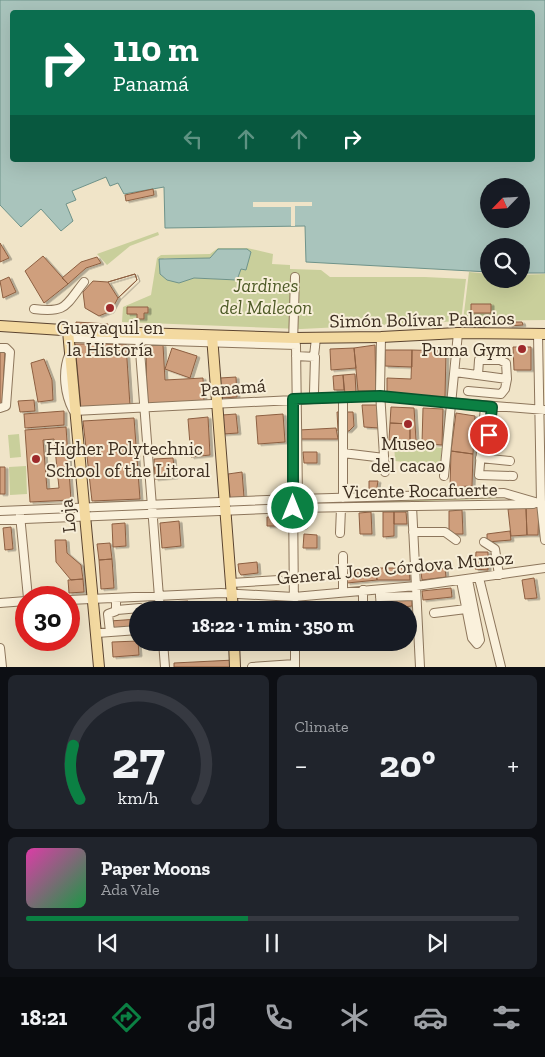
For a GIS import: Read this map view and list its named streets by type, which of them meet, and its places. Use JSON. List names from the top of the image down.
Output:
{
  "streets": {
    "main road": ["Simón Bolívar Palacios", "Loja"],
    "street": ["Panamá", "Vicente Rocafuerte", "General Jose Córdova Munoz"]
  },
  "crossings": [
    ["Simón Bolívar Palacios", "Loja"],
    ["Panamá", "Loja"],
    ["Vicente Rocafuerte", "Loja"],
    ["Loja", "General Jose Córdova Munoz"]
  ],
  "parks": ["Jardines del Malecon"],
  "places": [
    "Guayaquil en la Historía",
    "Puma Gym",
    "Museo del cacao",
    "Higher Polytechnic School of the Litoral"
  ],
  "north": "bottom left",
  "page": {
    "turn": ["110 m", "Panamá"],
    "limit": "30",
    "trip": "18:22 · 1 min · 350 m",
    "tile": "Climate",
    "heat": ["−", "20°", "+"],
    "song": ["Paper Moons", "Ada Vale"],
    "tabs": "18:21",
    "gauge": ["27", "km/h"]
  }
}
